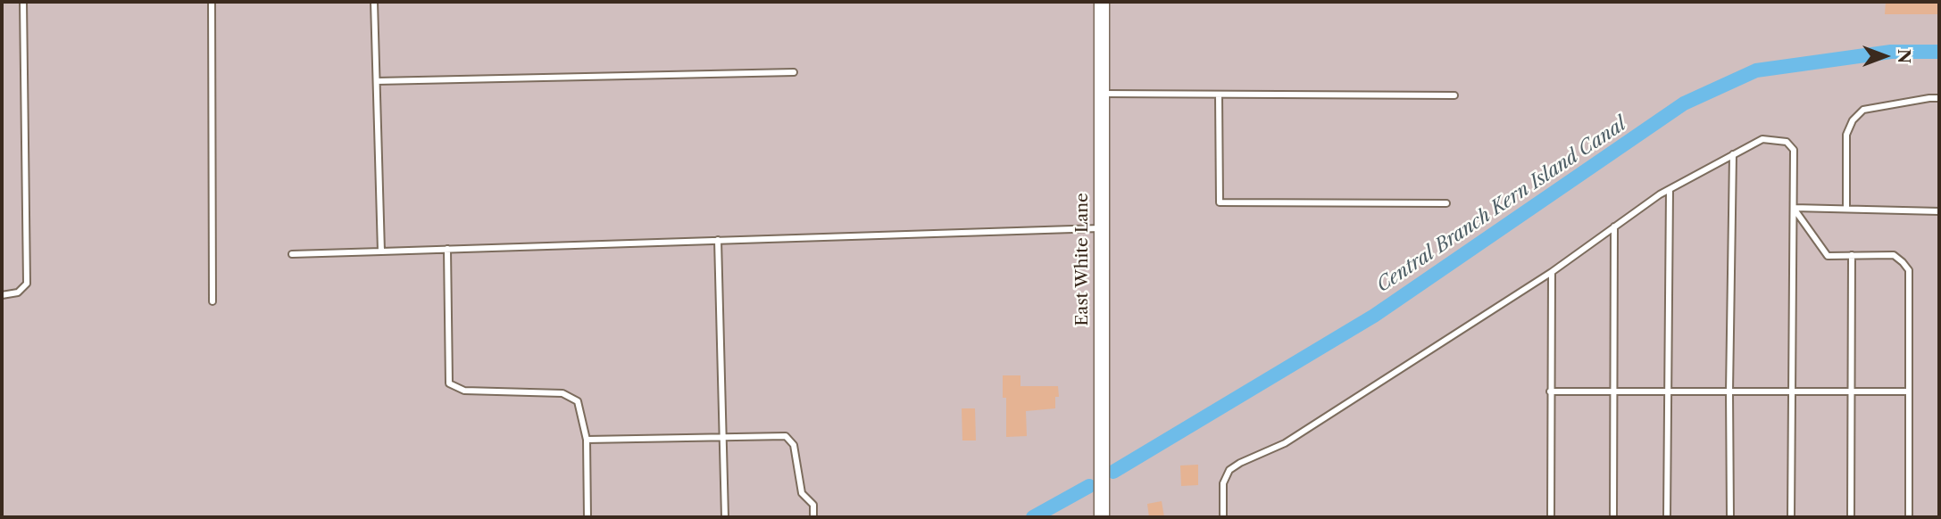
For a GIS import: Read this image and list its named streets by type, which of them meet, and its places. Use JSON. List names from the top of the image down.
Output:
{
  "streets": {
    "street": ["East White Lane"]
  },
  "water": ["Central Branch Kern Island Canal"],
  "north": "right"
}
